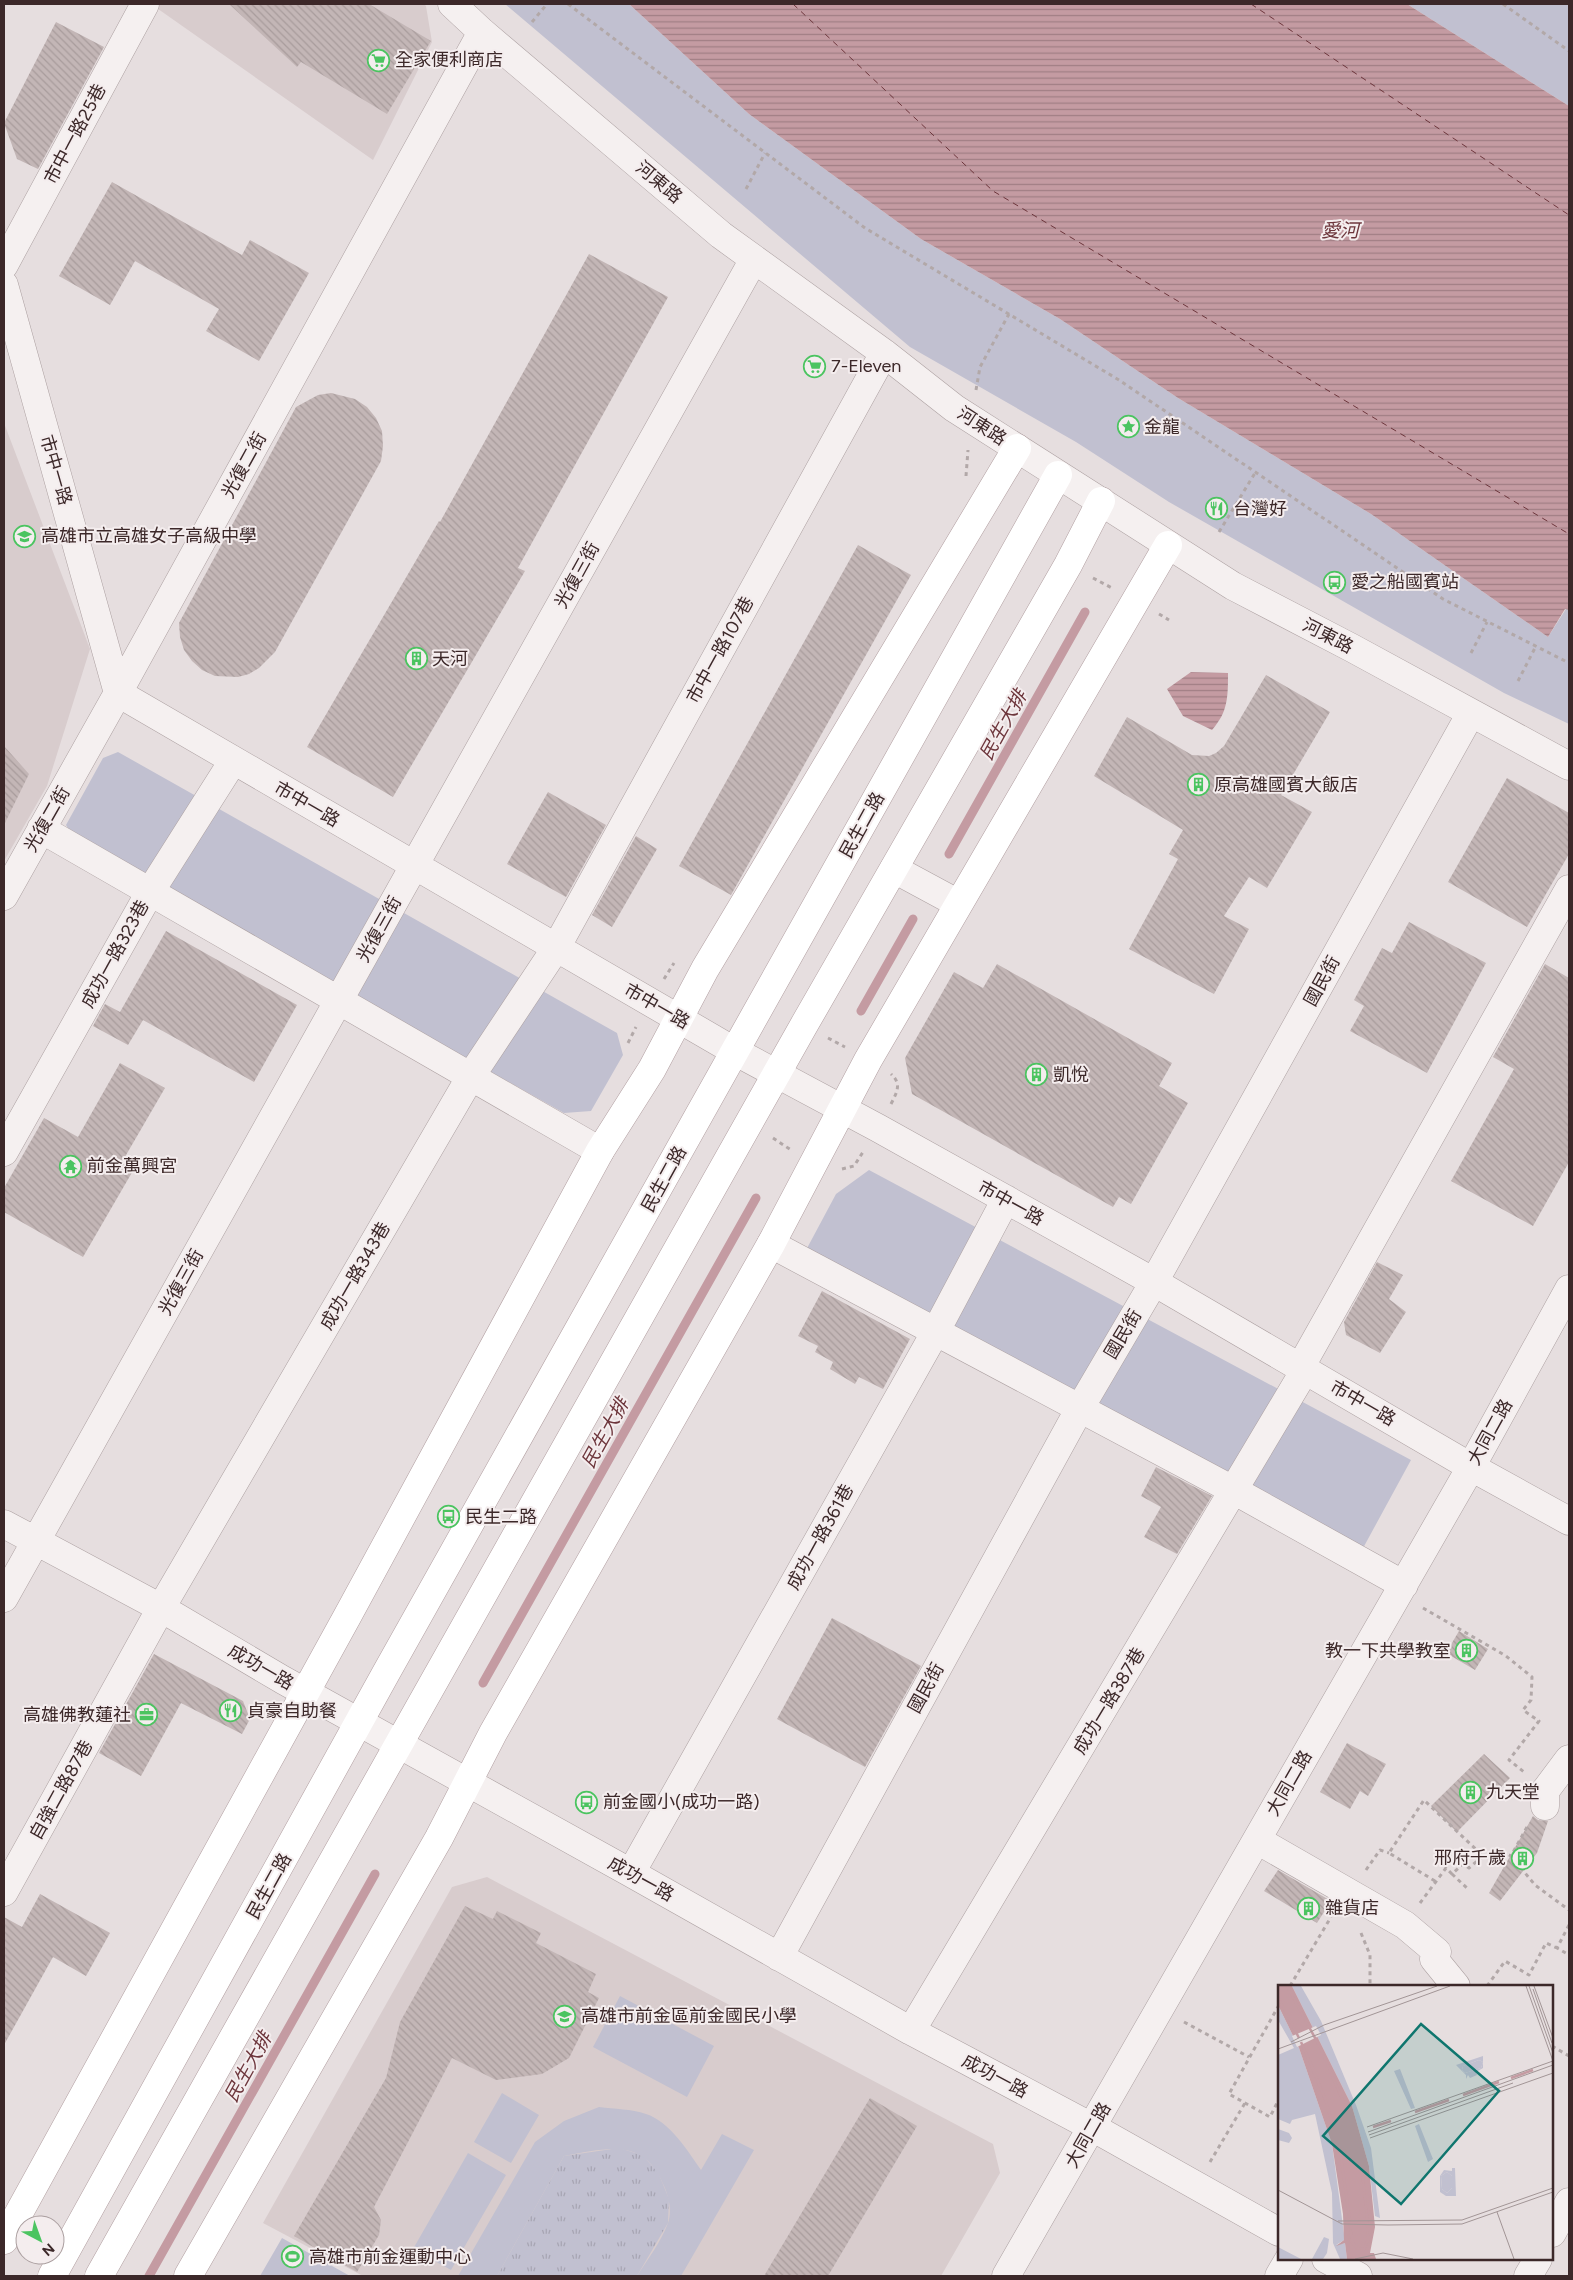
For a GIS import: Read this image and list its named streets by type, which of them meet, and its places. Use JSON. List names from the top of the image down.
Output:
{
  "streets": {
    "main road": ["民生二路"],
    "street": [
      "市中一路25巷",
      "河東路",
      "光復二街",
      "市中一路",
      "光復三街",
      "市中一路107巷",
      "成功一路323巷",
      "國民街",
      "成功一路343巷",
      "大同二路",
      "成功一路361巷",
      "成功一路",
      "成功一路387巷",
      "自強二路87巷"
    ]
  },
  "crossings": [
    ["河東路", "光復二街"],
    ["河東路", "光復三街"],
    ["河東路", "市中一路107巷"],
    ["河東路", "民生二路"],
    ["河東路", "國民街"],
    ["光復二街", "市中一路"],
    ["市中一路", "光復三街"],
    ["市中一路", "市中一路107巷"],
    ["市中一路", "民生二路"],
    ["市中一路", "成功一路323巷"],
    ["市中一路", "國民街"],
    ["市中一路", "成功一路343巷"],
    ["市中一路", "大同二路"],
    ["市中一路", "成功一路361巷"],
    ["市中一路", "成功一路387巷"],
    ["光復三街", "成功一路"],
    ["市中一路107巷", "成功一路343巷"],
    ["民生二路", "成功一路"],
    ["國民街", "成功一路"],
    ["成功一路343巷", "成功一路"],
    ["成功一路343巷", "自強二路87巷"],
    ["大同二路", "成功一路"],
    ["成功一路361巷", "成功一路"],
    ["成功一路", "成功一路387巷"],
    ["成功一路", "自強二路87巷"]
  ],
  "water": ["愛河", "民生大排"],
  "places": {
    "supermarket": ["全家便利商店", "7-Eleven"],
    "place": ["金龍"],
    "restaurant": ["台灣好", "貞豪自助餐"],
    "school or university": ["高雄市立高雄女子高級中學", "高雄市前金區前金國民小學"],
    "bus stop": ["愛之船國賓站", "民生二路", "前金國小(成功一路)"],
    "building": [
      "天河",
      "原高雄國賓大飯店",
      "凱悅",
      "教一下共學教室",
      "九天堂",
      "邢府千歲",
      "雜貨店"
    ],
    "temple": ["前金萬興宮"],
    "office": ["高雄佛教蓮社"],
    "sports": ["高雄市前金運動中心"]
  },
  "north": "bottom right"
}
